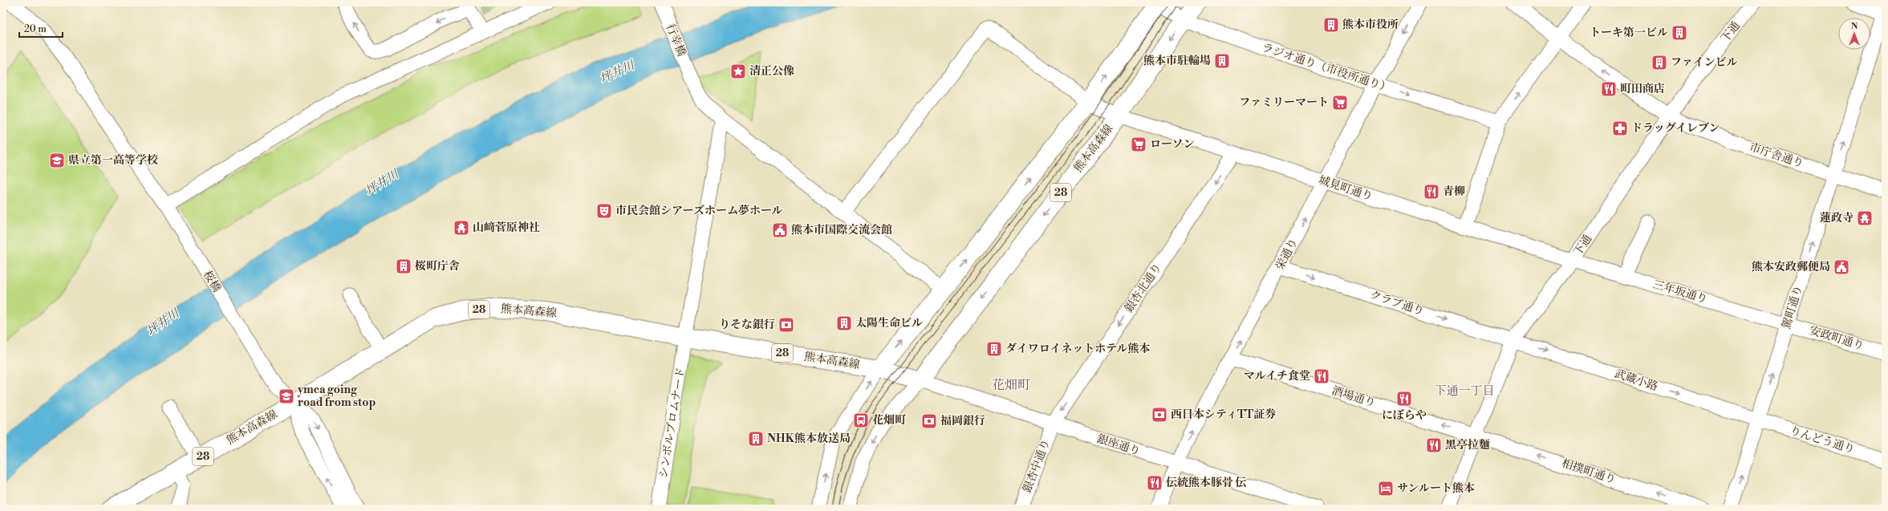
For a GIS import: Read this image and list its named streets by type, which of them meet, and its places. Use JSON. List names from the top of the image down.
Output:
{
  "streets": {
    "main road": ["熊本高森線", "28"],
    "street": [
      "下通",
      "行幸橋",
      "ラジオ通り（市役所通り）",
      "市庁舎通り",
      "城見町通り",
      "栄通り",
      "桜橋",
      "銀杏北通り",
      "三年坂通り",
      "クラブ通り",
      "駕町通り",
      "安政町通り",
      "武蔵小路",
      "酒場通り",
      "シンボルプロムナード",
      "りんどう通り",
      "銀座通り",
      "銀杏中通り",
      "相撲町通り"
    ]
  },
  "crossings": [
    ["下通", "市庁舎通り"],
    ["下通", "城見町通り"],
    ["下通", "三年坂通り"],
    ["下通", "クラブ通り"],
    ["下通", "武蔵小路"],
    ["下通", "酒場通り"],
    ["下通", "相撲町通り"],
    ["行幸橋", "城見町通り"],
    ["行幸橋", "シンボルプロムナード"],
    ["ラジオ通り（市役所通り）", "熊本高森線"],
    ["ラジオ通り（市役所通り）", "栄通り"],
    ["熊本高森線", "城見町通り"],
    ["熊本高森線", "桜橋"],
    ["熊本高森線", "シンボルプロムナード"],
    ["熊本高森線", "銀座通り"],
    ["市庁舎通り", "駕町通り"],
    ["城見町通り", "栄通り"],
    ["城見町通り", "銀杏北通り"],
    ["城見町通り", "三年坂通り"],
    ["栄通り", "クラブ通り"],
    ["栄通り", "酒場通り"],
    ["栄通り", "銀座通り"],
    ["銀杏北通り", "銀座通り"],
    ["銀杏北通り", "銀杏中通り"],
    ["三年坂通り", "駕町通り"],
    ["三年坂通り", "安政町通り"],
    ["クラブ通り", "武蔵小路"],
    ["駕町通り", "安政町通り"],
    ["駕町通り", "武蔵小路"],
    ["駕町通り", "りんどう通り"],
    ["武蔵小路", "りんどう通り"],
    ["酒場通り", "相撲町通り"],
    ["銀座通り", "銀杏中通り"]
  ],
  "one_way": [
    "ラジオ通り（市役所通り）",
    "銀杏北通り",
    "クラブ通り",
    "駕町通り",
    "武蔵小路",
    "酒場通り",
    "相撲町通り"
  ],
  "districts": ["花畑町", "下通一丁目"],
  "water": ["坪井川"],
  "places": {
    "building": [
      "熊本市役所",
      "トーキ第一ビル",
      "熊本市駐輪場",
      "ファインビル",
      "桜町庁舎",
      "太陽生命ビル",
      "ダイワロイネットホテル熊本",
      "NHK熊本放送局"
    ],
    "place": ["清正公像"],
    "restaurant": [
      "町田商店",
      "青柳",
      "マルイチ食堂",
      "にぼらや",
      "黑亭拉麵",
      "伝統熊本豚骨 伝"
    ],
    "supermarket": ["ファミリーマート", "ローソン"],
    "pharmacy": ["ドラッグイレブン"],
    "school or university": ["県立第一高等学校", "ymca going road from stop"],
    "theatre": ["市民会館シアーズホーム夢ホール"],
    "temple": ["蓮政寺", "山﨑菅原神社"],
    "public building": ["熊本市国際交流会館", "熊本安政郵便局"],
    "bank": ["りそな銀行", "西日本シティTT証券", "福岡銀行"],
    "bus stop": ["花畑町"],
    "hotel": ["サンルート熊本"]
  },
  "scale_bar": "20 m",
  "north": "top"
}
